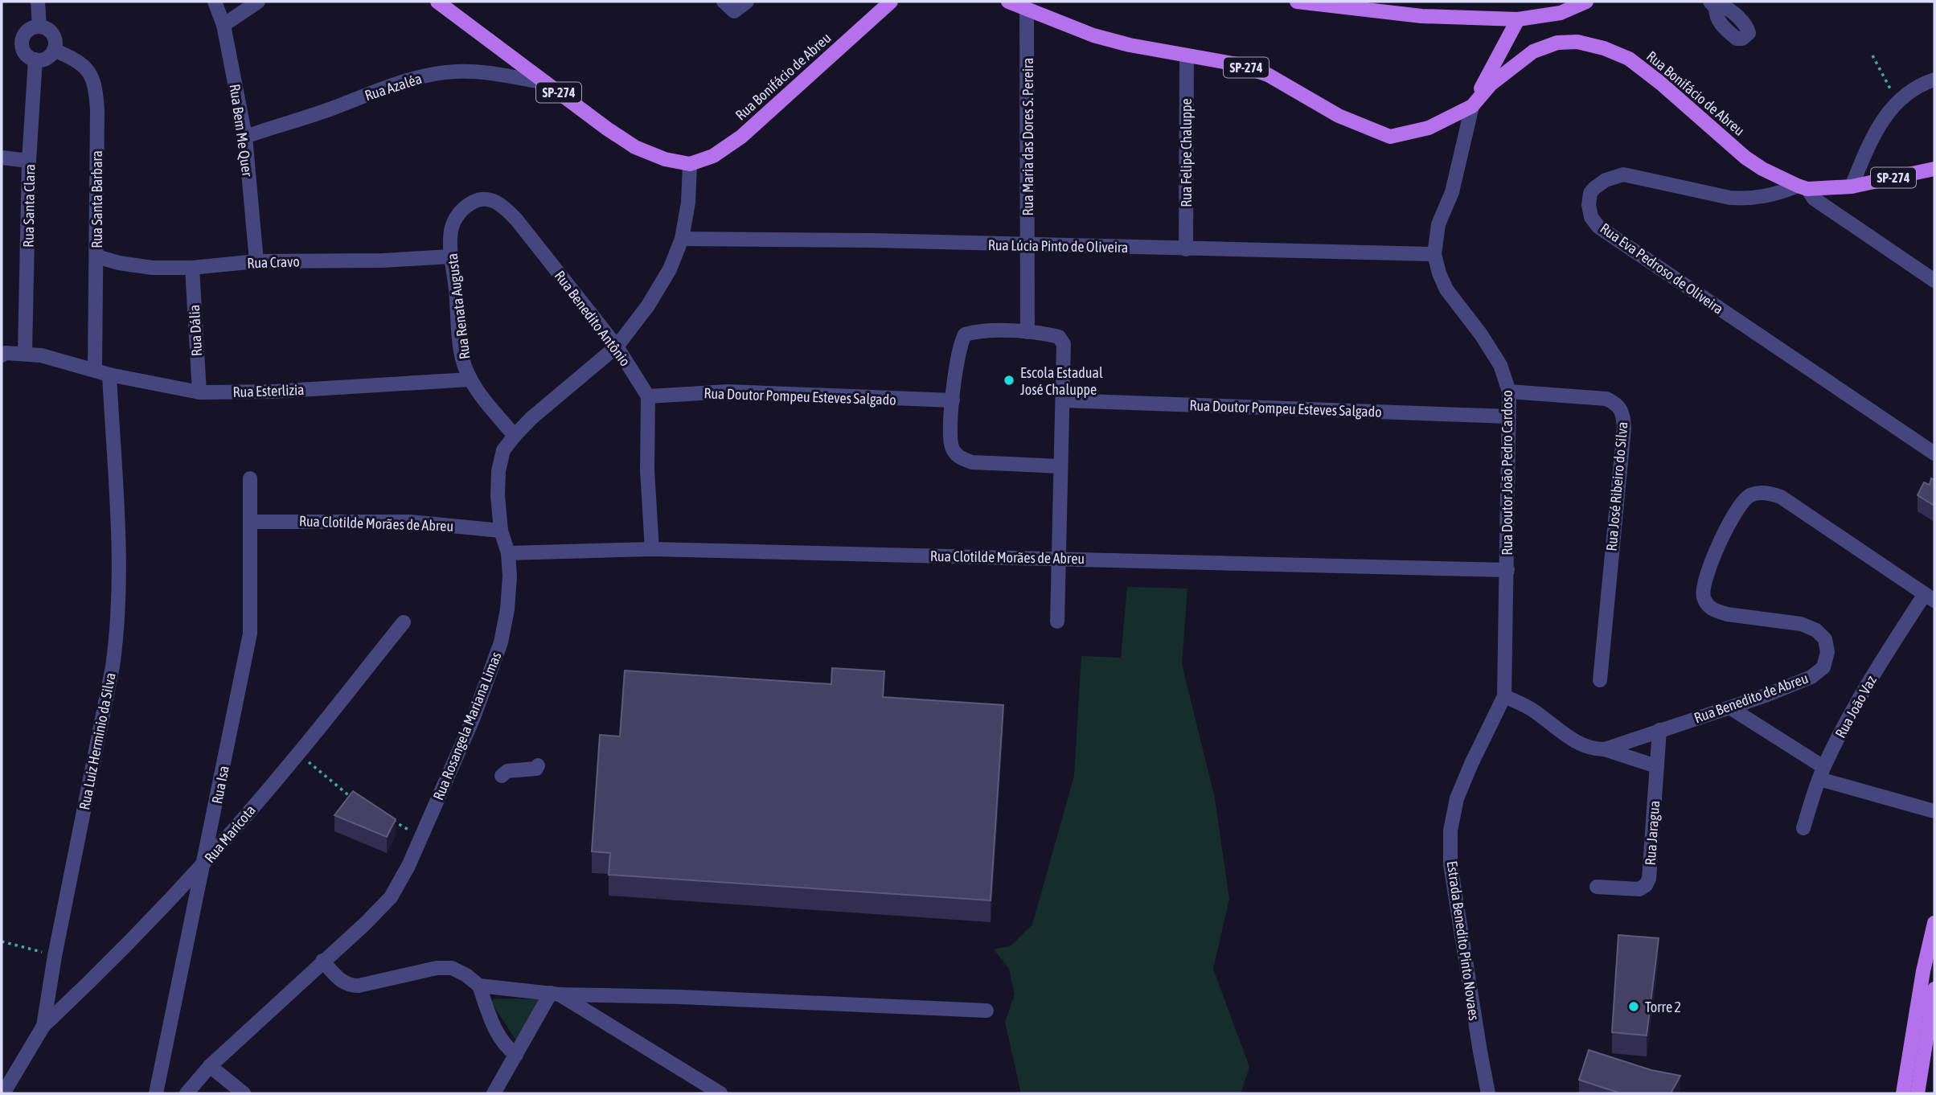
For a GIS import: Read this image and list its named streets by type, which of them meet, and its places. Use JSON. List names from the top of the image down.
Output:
{
  "streets": {
    "main road": ["SP-274", "Rua Bonifácio de Abreu"],
    "street": [
      "Rua Azaléa",
      "Rua Bem Me Quer",
      "Rua Maria das Dores S. Pereira",
      "Rua Felipe Chaluppe",
      "Rua Santa Barbara",
      "Rua Santa Clara",
      "Rua Lúcia Pinto de Oliveira",
      "Rua Cravo",
      "Rua Eva Pedroso de Oliveira",
      "Rua Renata Augusta",
      "Rua Benedito Antônio",
      "Rua Dália",
      "Rua Esterlizia",
      "Rua Doutor Pompeu Esteves Salgado",
      "Rua Doutor João Pedro Cardoso",
      "Rua José Ribeiro do Silva",
      "Rua Clotilde Morães de Abreu",
      "Rua Benedito de Abreu",
      "Rua João Vaz",
      "Rua Rosangela Mariana Limas",
      "Rua Luiz Herminio da Silva",
      "Rua Isa",
      "Rua Jaragua",
      "Rua Maricota",
      "Estrada Benedito Pinto Novaes"
    ]
  },
  "crossings": [
    ["SP-274", "Rua Bonifácio de Abreu"],
    ["SP-274", "Rua Azaléa"],
    ["SP-274", "Rua Rosangela Mariana Limas"],
    ["Rua Bonifácio de Abreu", "Rua Maria das Dores S. Pereira"],
    ["Rua Bonifácio de Abreu", "Rua Felipe Chaluppe"],
    ["Rua Bonifácio de Abreu", "Rua Eva Pedroso de Oliveira"],
    ["Rua Bonifácio de Abreu", "Rua Doutor João Pedro Cardoso"],
    ["Rua Bonifácio de Abreu", "Rua Rosangela Mariana Limas"],
    ["Rua Azaléa", "Rua Bem Me Quer"],
    ["Rua Bem Me Quer", "Rua Cravo"],
    ["Rua Maria das Dores S. Pereira", "Rua Lúcia Pinto de Oliveira"],
    ["Rua Felipe Chaluppe", "Rua Lúcia Pinto de Oliveira"],
    ["Rua Santa Barbara", "Rua Santa Clara"],
    ["Rua Santa Barbara", "Rua Cravo"],
    ["Rua Santa Barbara", "Rua Esterlizia"],
    ["Rua Santa Barbara", "Rua Luiz Herminio da Silva"],
    ["Rua Santa Clara", "Rua Esterlizia"],
    ["Rua Lúcia Pinto de Oliveira", "Rua Doutor João Pedro Cardoso"],
    ["Rua Lúcia Pinto de Oliveira", "Rua Rosangela Mariana Limas"],
    ["Rua Cravo", "Rua Renata Augusta"],
    ["Rua Cravo", "Rua Dália"],
    ["Rua Renata Augusta", "Rua Benedito Antônio"],
    ["Rua Renata Augusta", "Rua Esterlizia"],
    ["Rua Benedito Antônio", "Rua Doutor Pompeu Esteves Salgado"],
    ["Rua Benedito Antônio", "Rua Rosangela Mariana Limas"],
    ["Rua Dália", "Rua Esterlizia"],
    ["Rua Esterlizia", "Rua Luiz Herminio da Silva"],
    ["Rua Doutor Pompeu Esteves Salgado", "Rua Doutor João Pedro Cardoso"],
    ["Rua Doutor João Pedro Cardoso", "Rua José Ribeiro do Silva"],
    ["Rua Doutor João Pedro Cardoso", "Rua Clotilde Morães de Abreu"],
    ["Rua Doutor João Pedro Cardoso", "Estrada Benedito Pinto Novaes"],
    ["Rua Clotilde Morães de Abreu", "Rua Rosangela Mariana Limas"],
    ["Rua Clotilde Morães de Abreu", "Rua Isa"],
    ["Rua Benedito de Abreu", "Rua João Vaz"],
    ["Rua Benedito de Abreu", "Rua Jaragua"],
    ["Rua Isa", "Rua Maricota"]
  ],
  "places": ["Escola Estadual José Chaluppe", "Torre 2"]
}
